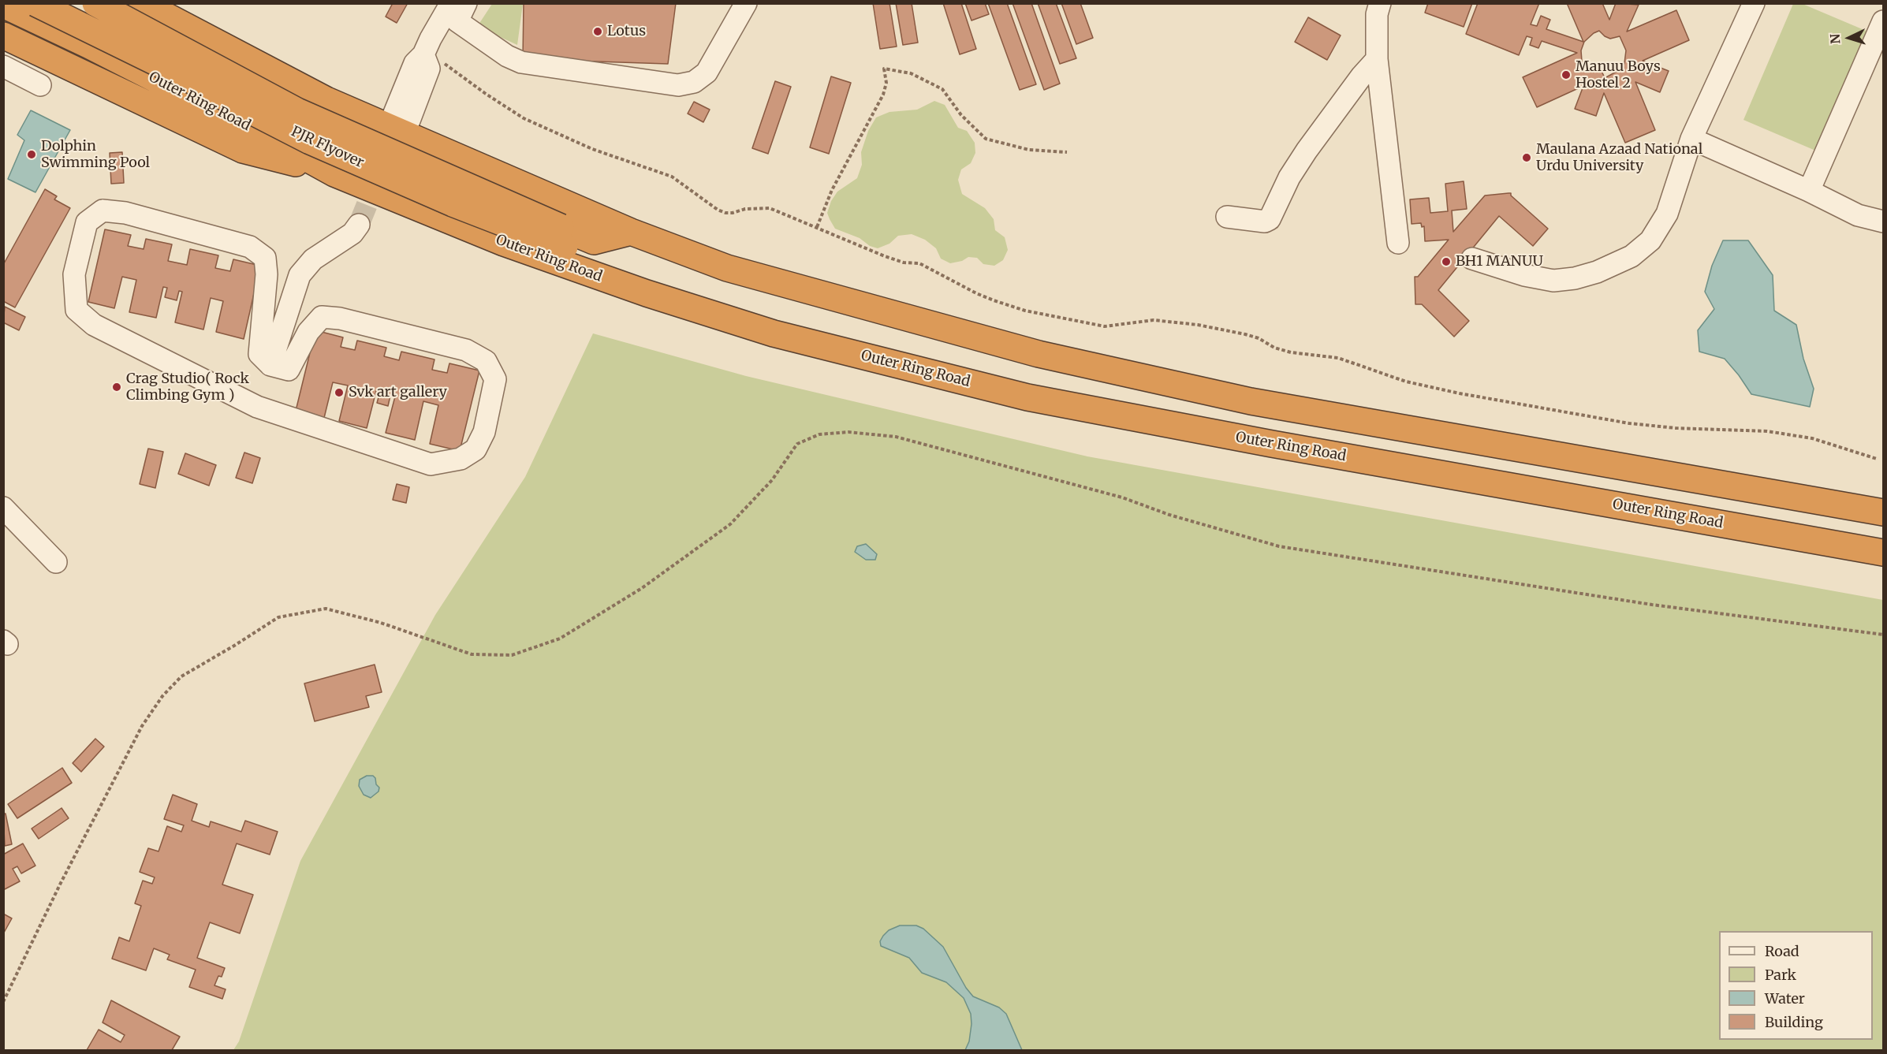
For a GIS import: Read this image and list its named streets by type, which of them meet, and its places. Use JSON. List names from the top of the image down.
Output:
{
  "streets": {
    "highway": ["Outer Ring Road", "PJR Flyover"]
  },
  "crossings": [
    ["Outer Ring Road", "PJR Flyover"]
  ],
  "places": [
    "Lotus",
    "Manuu Boys Hostel 2",
    "Dolphin Swimming Pool",
    "Maulana Azaad National Urdu University",
    "BH1 MANUU",
    "Crag Studio( Rock Climbing Gym )",
    "Svk art gallery"
  ],
  "legend": [
    "Road",
    "Park",
    "Water",
    "Building"
  ],
  "north": "left"
}
